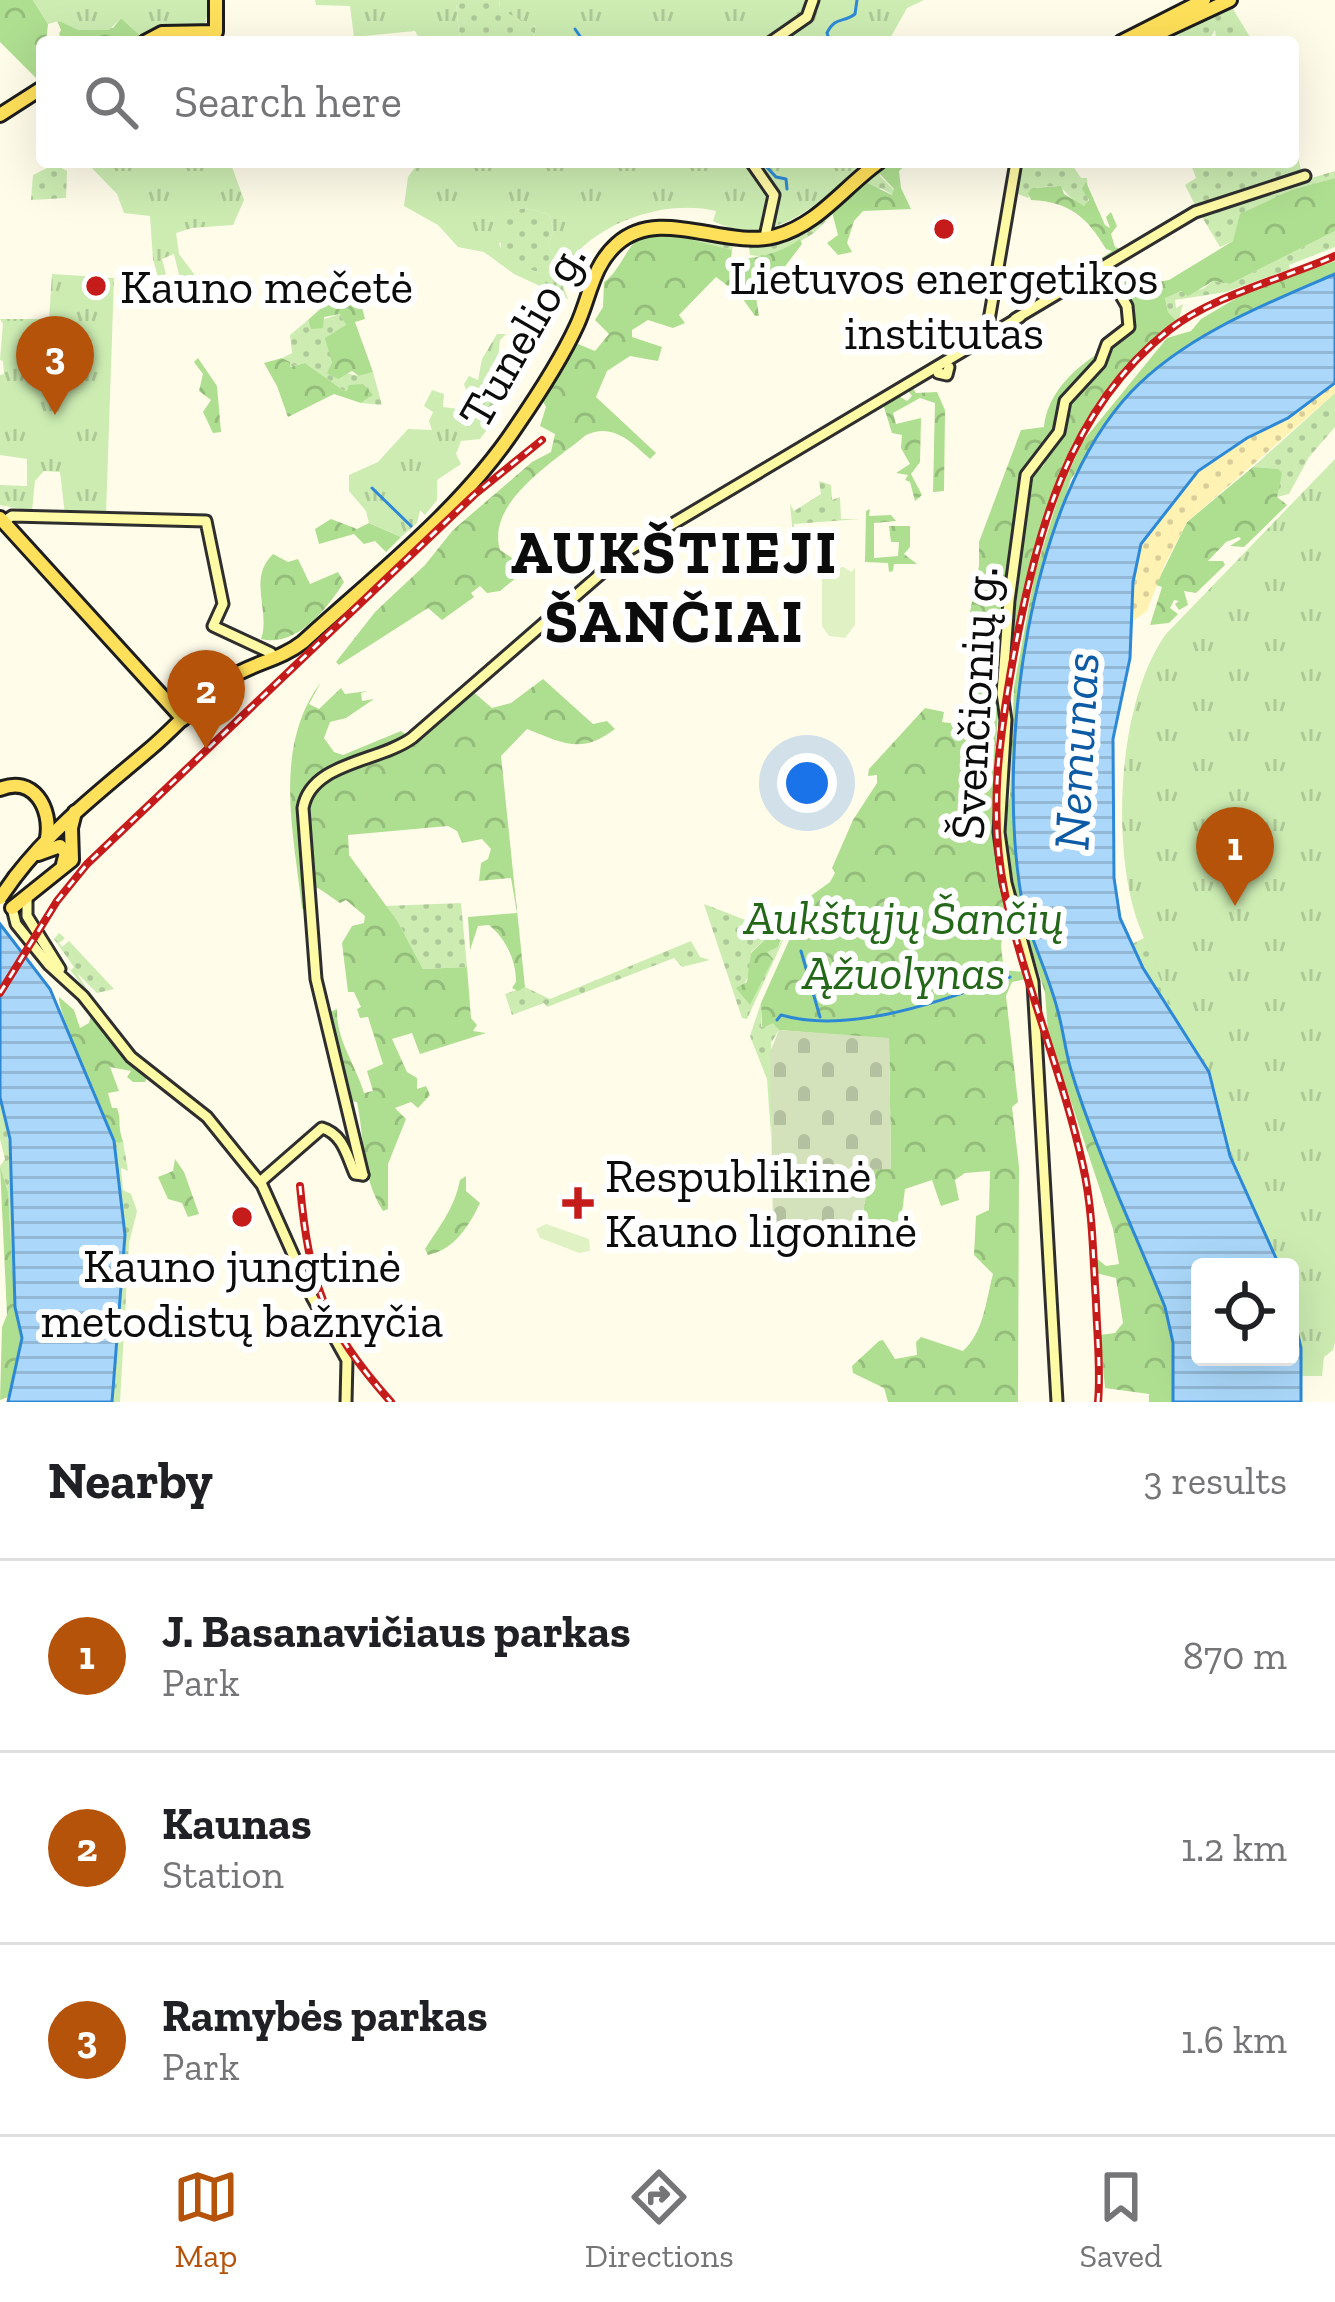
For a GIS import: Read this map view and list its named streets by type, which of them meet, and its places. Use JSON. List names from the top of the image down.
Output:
{
  "streets": {
    "main road": ["Tunelio g."],
    "street": ["Švenčionių g."]
  },
  "districts": ["AUKŠTIEJI ŠANČIAI"],
  "water": ["Nemunas"],
  "parks": ["Aukštųjų Šančių Ąžuolynas"],
  "places": {
    "other": ["Lietuvos energetikos institutas", "Kauno mečetė", "Kauno jungtinė metodistų bažnyčia"],
    "health": ["Respublikinė Kauno ligoninė"]
  },
  "page": {
    "search": "Search here",
    "pins": ["3", "2", "1"],
    "heading": ["Nearby", "3 results"],
    "list": [
      {
        "mark": "1",
        "name": "J. Basanavičiaus parkas",
        "note": "Park",
        "value": "870 m"
      },
      {
        "mark": "2",
        "name": "Kaunas",
        "note": "Station",
        "value": "1.2 km"
      },
      {
        "mark": "3",
        "name": "Ramybės parkas",
        "note": "Park",
        "value": "1.6 km"
      }
    ],
    "nav": ["Map", "Directions", "Saved"]
  }
}
